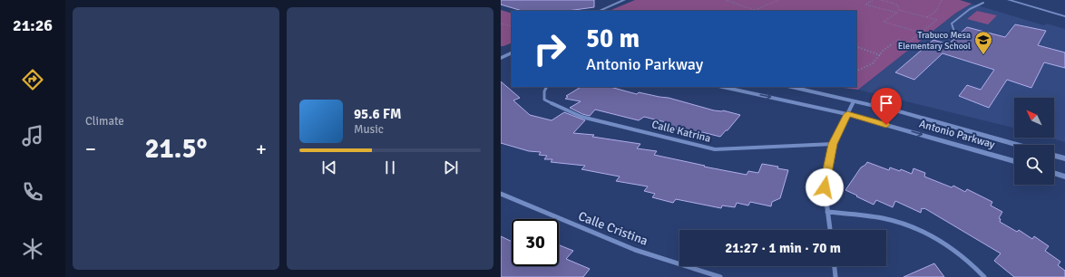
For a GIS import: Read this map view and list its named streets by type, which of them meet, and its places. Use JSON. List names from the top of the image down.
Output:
{
  "streets": {
    "main road": ["Antonio Parkway"],
    "street": ["Calle Katrina", "Calle Cristina"]
  },
  "places": {
    "school or university": ["Trabuco Mesa Elementary School"]
  },
  "north": "top left",
  "page": {
    "tabs": "21:26",
    "tile": "Climate",
    "turn": ["50 m", "Antonio Parkway"],
    "song": ["95.6 FM", "Music"],
    "heat": ["−", "21.5°", "+"],
    "limit": "30",
    "trip": "21:27 · 1 min · 70 m"
  }
}
